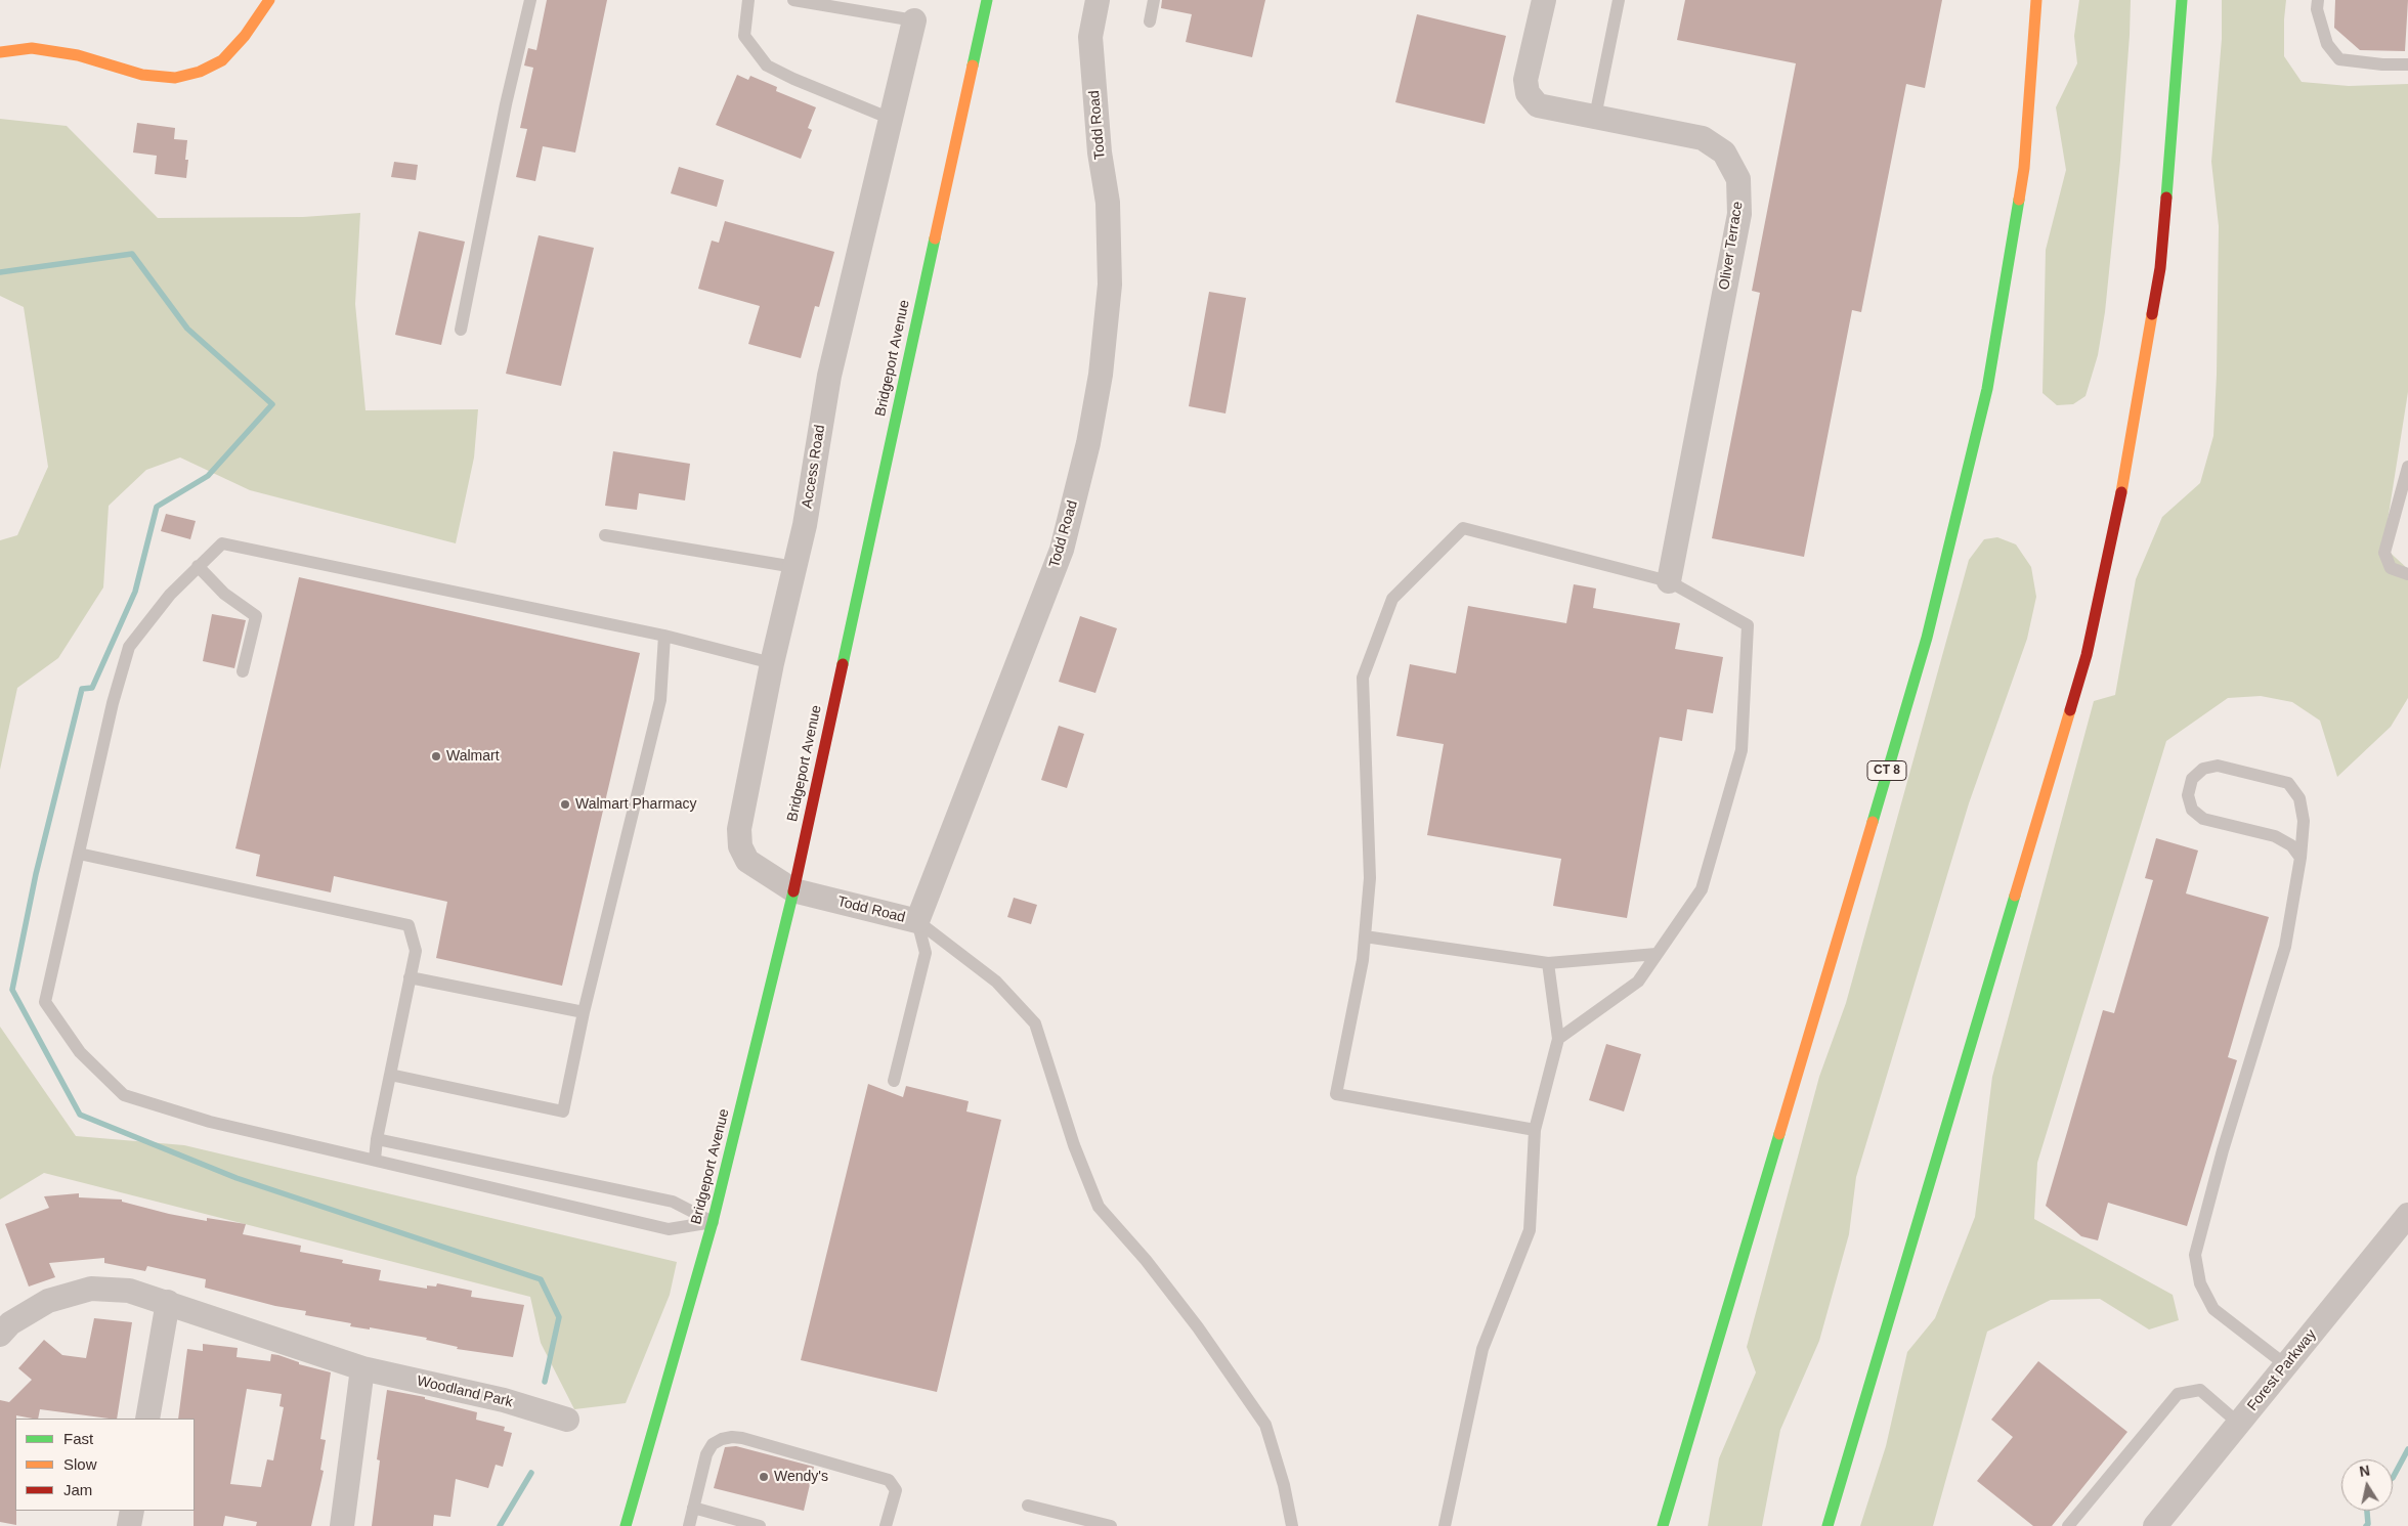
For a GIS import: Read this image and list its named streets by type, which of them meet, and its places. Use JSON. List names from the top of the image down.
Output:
{
  "streets": {
    "main road": ["Bridgeport Avenue", "CT 8"],
    "street": [
      "Todd Road",
      "Oliver Terrace",
      "Access Road",
      "Forest Parkway",
      "Woodland Park"
    ]
  },
  "crossings": [
    ["Todd Road", "Bridgeport Avenue"],
    ["Todd Road", "Access Road"],
    ["Bridgeport Avenue", "Access Road"]
  ],
  "places": ["Walmart", "Walmart Pharmacy", "Wendy's"],
  "legend": ["Fast", "Slow", "Jam"],
  "north": "top"
}
